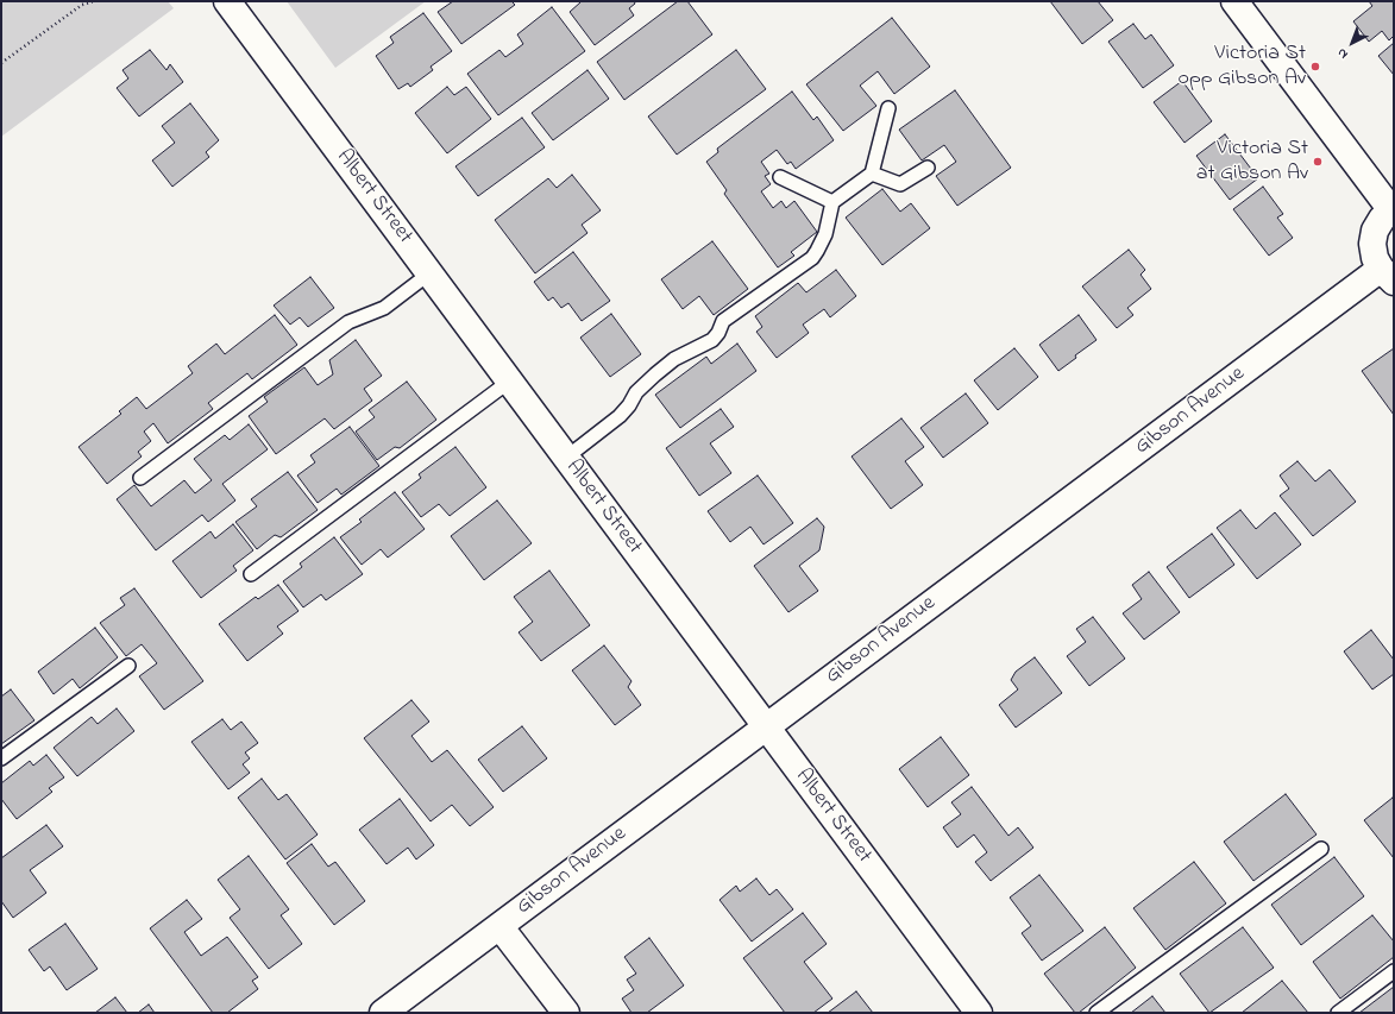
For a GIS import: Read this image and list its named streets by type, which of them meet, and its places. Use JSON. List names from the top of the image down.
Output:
{
  "streets": {
    "street": ["Albert Street", "Gibson Avenue"]
  },
  "crossings": [
    ["Albert Street", "Gibson Avenue"]
  ],
  "places": ["Victoria St opp Gibson Av", "Victoria St at Gibson Av"],
  "north": "bottom left"
}
